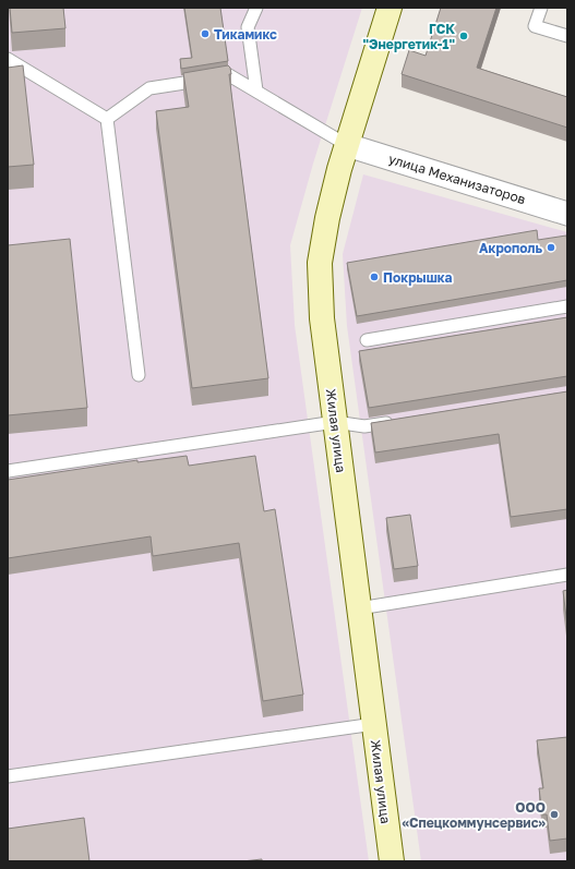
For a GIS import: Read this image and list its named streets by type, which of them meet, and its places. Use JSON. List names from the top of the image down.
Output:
{
  "streets": {
    "main road": ["Жилая улица"],
    "street": ["улица Механизаторов"]
  },
  "crossings": [
    ["улица Механизаторов", "Жилая улица"]
  ],
  "places": [
    "Тикамикс",
    "ГСК \"Энергетик-1\"",
    "Акрополь",
    "Покрышка",
    "ООО «Спецкоммунсервис»"
  ]
}
